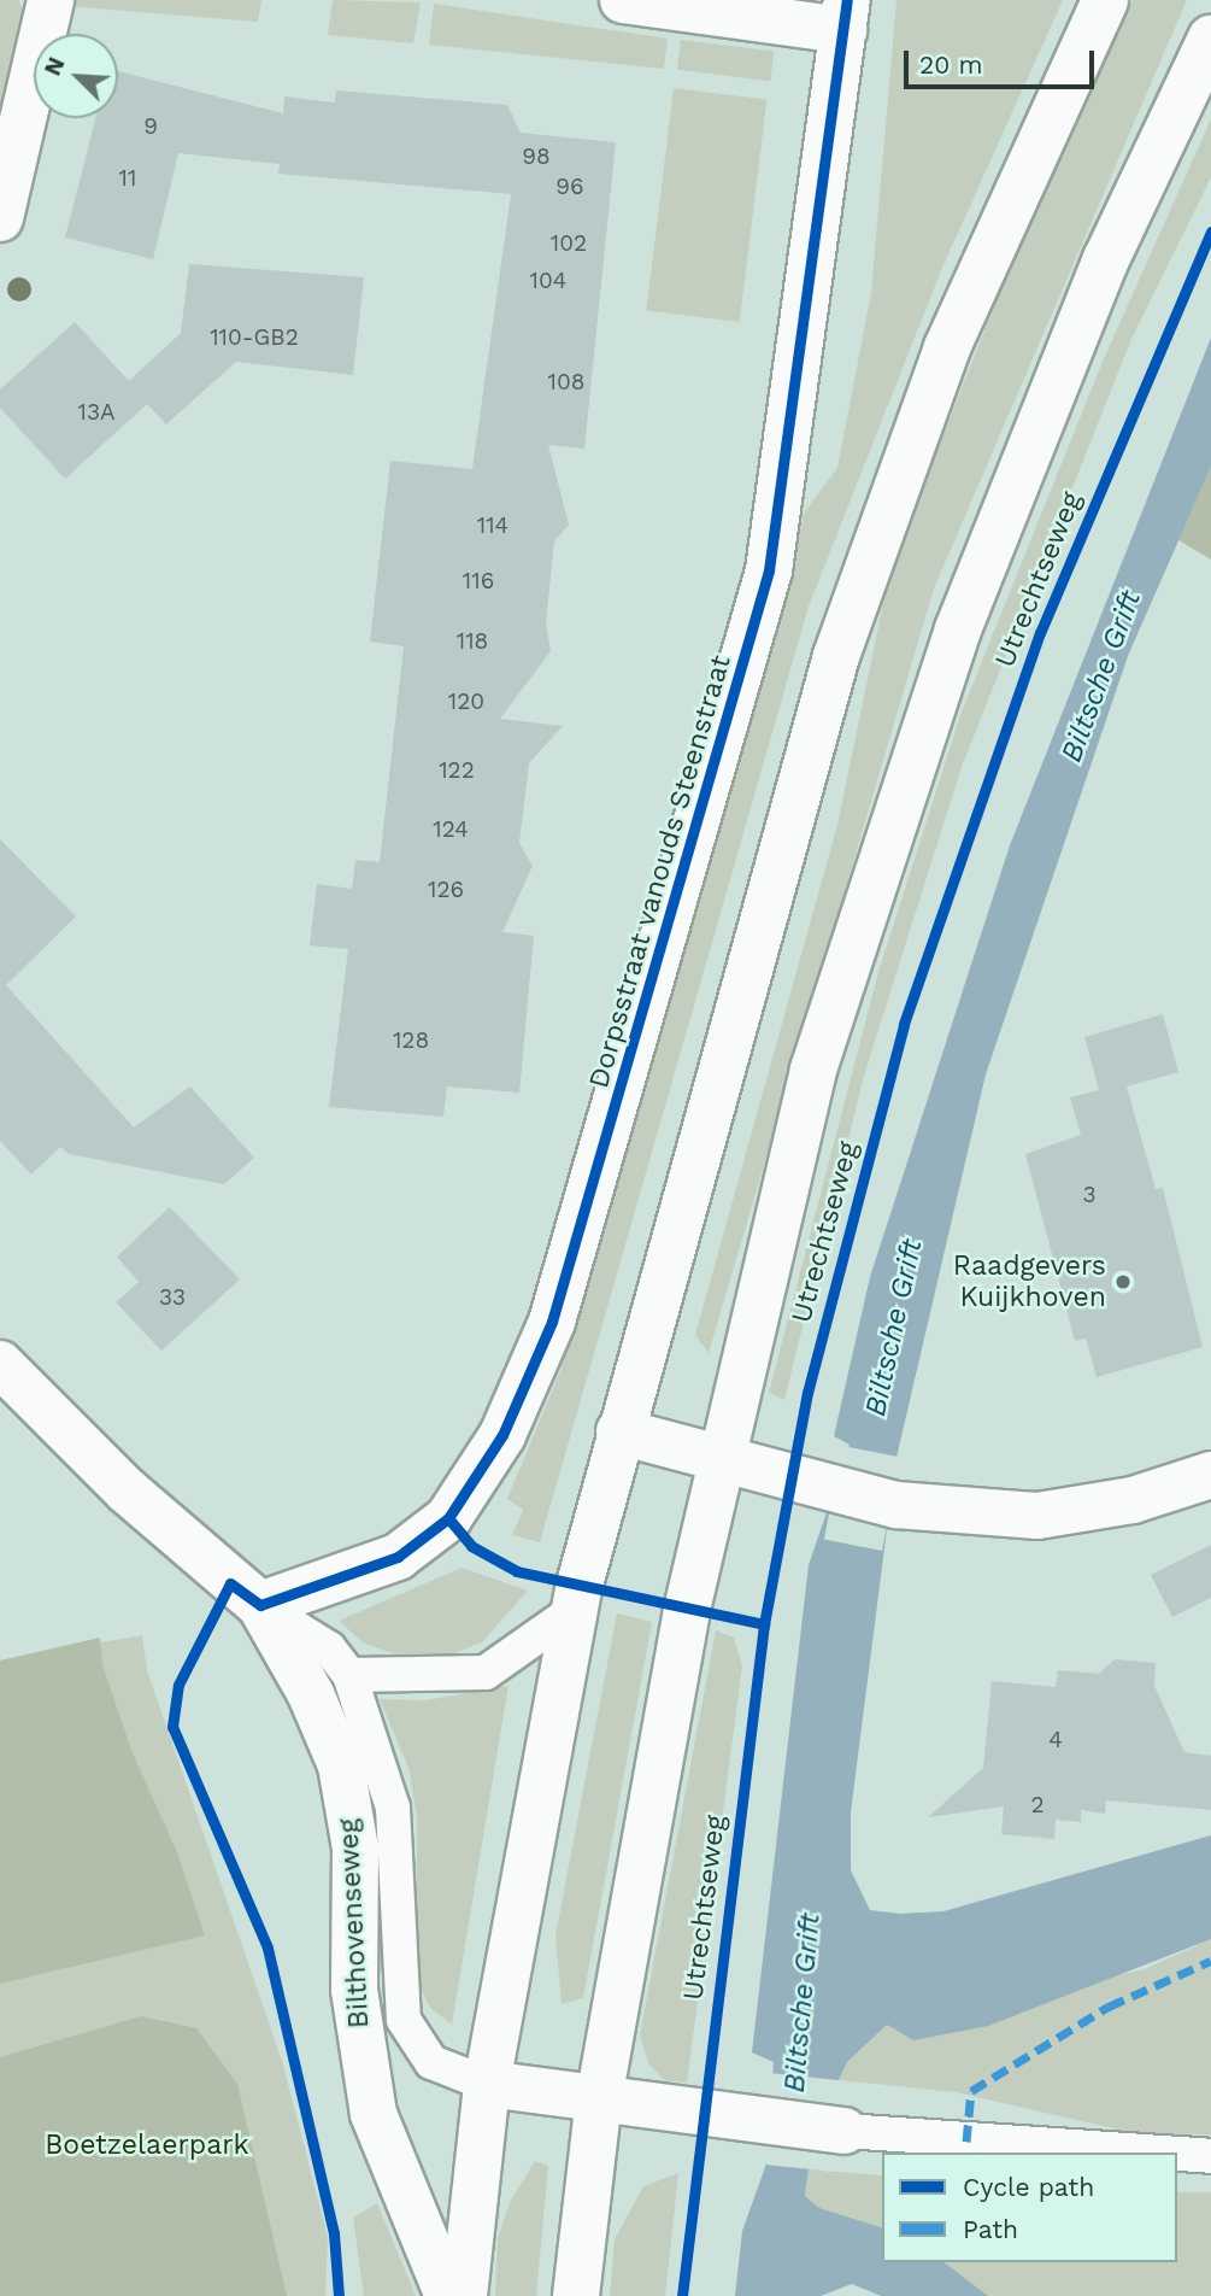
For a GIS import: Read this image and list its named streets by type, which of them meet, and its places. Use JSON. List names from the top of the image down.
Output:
{
  "streets": {
    "main road": ["Utrechtseweg", "Dorpsstraat vanouds Steenstraat", "Bilthovenseweg"]
  },
  "crossings": [
    ["Dorpsstraat vanouds Steenstraat", "Bilthovenseweg"]
  ],
  "water": ["Biltsche Grift"],
  "parks": ["Boetzelaerpark"],
  "places": ["Raadgevers Kuijkhoven"],
  "house_numbers": [
    "9",
    "98",
    "11",
    "96",
    "102",
    "104",
    "110-GB2",
    "108",
    "13A",
    "114",
    "116",
    "118",
    "120",
    "122",
    "124",
    "126",
    "128",
    "3",
    "33",
    "4",
    "2"
  ],
  "legend": ["Cycle path", "Path"],
  "scale_bar": "20 m",
  "north": "top left"
}
